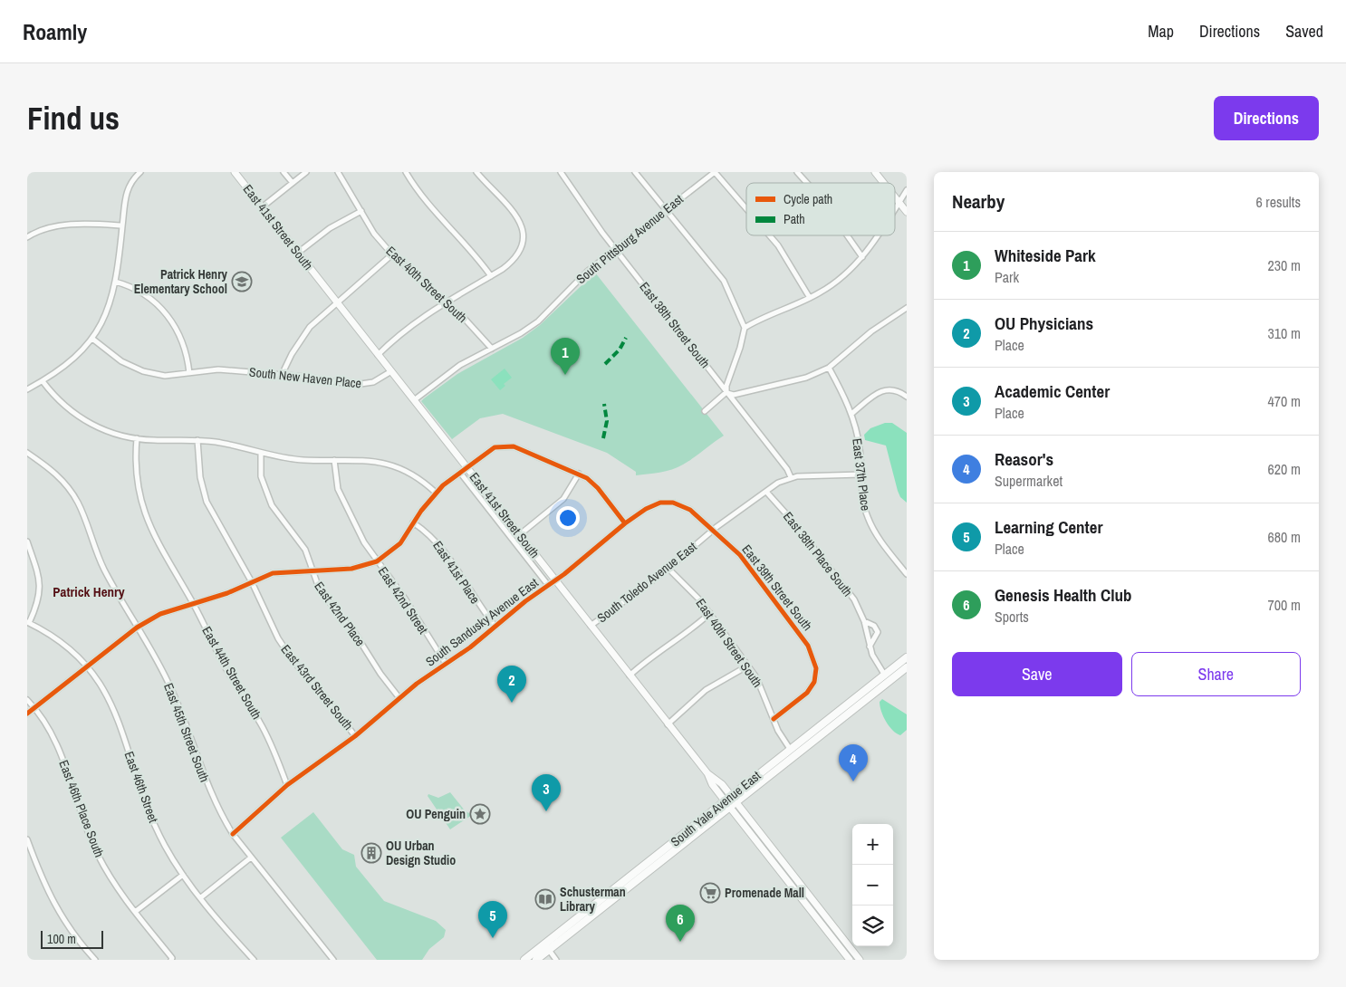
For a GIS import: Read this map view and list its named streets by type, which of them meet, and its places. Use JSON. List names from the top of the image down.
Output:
{
  "streets": {
    "main road": ["East 41st Street South", "South Yale Avenue East"],
    "street": [
      "South Pittsburg Avenue East",
      "East 40th Street South",
      "East 38th Street South",
      "South New Haven Place",
      "East 37th Place",
      "East 38th Place South",
      "East 41st Place",
      "South Toledo Avenue East",
      "East 39th Street South",
      "East 42nd Street",
      "East 42nd Place",
      "South Sandusky Avenue East",
      "East 44th Street South",
      "East 43rd Street South",
      "East 45th Street South",
      "East 46th Street",
      "East 46th Place South"
    ]
  },
  "crossings": [
    ["East 41st Street South", "South Pittsburg Avenue East"],
    ["East 41st Street South", "South New Haven Place"],
    ["East 41st Street South", "South Toledo Avenue East"],
    ["East 41st Street South", "South Sandusky Avenue East"],
    ["East 41st Street South", "South Yale Avenue East"],
    ["South Pittsburg Avenue East", "East 40th Street South"],
    ["South Pittsburg Avenue East", "East 38th Street South"],
    ["East 40th Street South", "South Toledo Avenue East"],
    ["East 40th Street South", "East 39th Street South"],
    ["East 40th Street South", "South Yale Avenue East"],
    ["East 38th Street South", "South Toledo Avenue East"],
    ["East 38th Place South", "South Toledo Avenue East"],
    ["East 38th Place South", "South Yale Avenue East"],
    ["East 41st Place", "South Sandusky Avenue East"],
    ["South Toledo Avenue East", "East 39th Street South"],
    ["East 39th Street South", "South Sandusky Avenue East"],
    ["East 42nd Street", "South Sandusky Avenue East"],
    ["East 42nd Place", "South Sandusky Avenue East"],
    ["South Sandusky Avenue East", "East 44th Street South"],
    ["South Sandusky Avenue East", "East 43rd Street South"],
    ["South Sandusky Avenue East", "East 45th Street South"]
  ],
  "districts": ["Patrick Henry"],
  "places": {
    "school or university": ["Patrick Henry Elementary School"],
    "place": ["OU Penguin"],
    "building": ["OU Urban Design Studio"],
    "supermarket": ["Promenade Mall"],
    "library": ["Schusterman Library"]
  },
  "legend": ["Cycle path", "Path"],
  "scale_bar": "100 m",
  "page": {
    "header": "Roamly",
    "nav": ["Map", "Directions", "Saved"],
    "buttons": [
      "Directions",
      ["Save", "Share"]
    ],
    "title": "Find us",
    "heading": ["Nearby", "6 results"],
    "list": [
      {
        "mark": "1",
        "name": "Whiteside Park",
        "note": "Park",
        "value": "230 m"
      },
      {
        "mark": "2",
        "name": "OU Physicians",
        "note": "Place",
        "value": "310 m"
      },
      {
        "mark": "3",
        "name": "Academic Center",
        "note": "Place",
        "value": "470 m"
      },
      {
        "mark": "4",
        "name": "Reasor's",
        "note": "Supermarket",
        "value": "620 m"
      },
      {
        "mark": "5",
        "name": "Learning Center",
        "note": "Place",
        "value": "680 m"
      },
      {
        "mark": "6",
        "name": "Genesis Health Club",
        "note": "Sports",
        "value": "700 m"
      }
    ],
    "pins": [
      "1",
      "2",
      "4",
      "3",
      "5",
      "6"
    ],
    "map_buttons": ["+", "−"],
    "scale": "100 m"
  }
}
